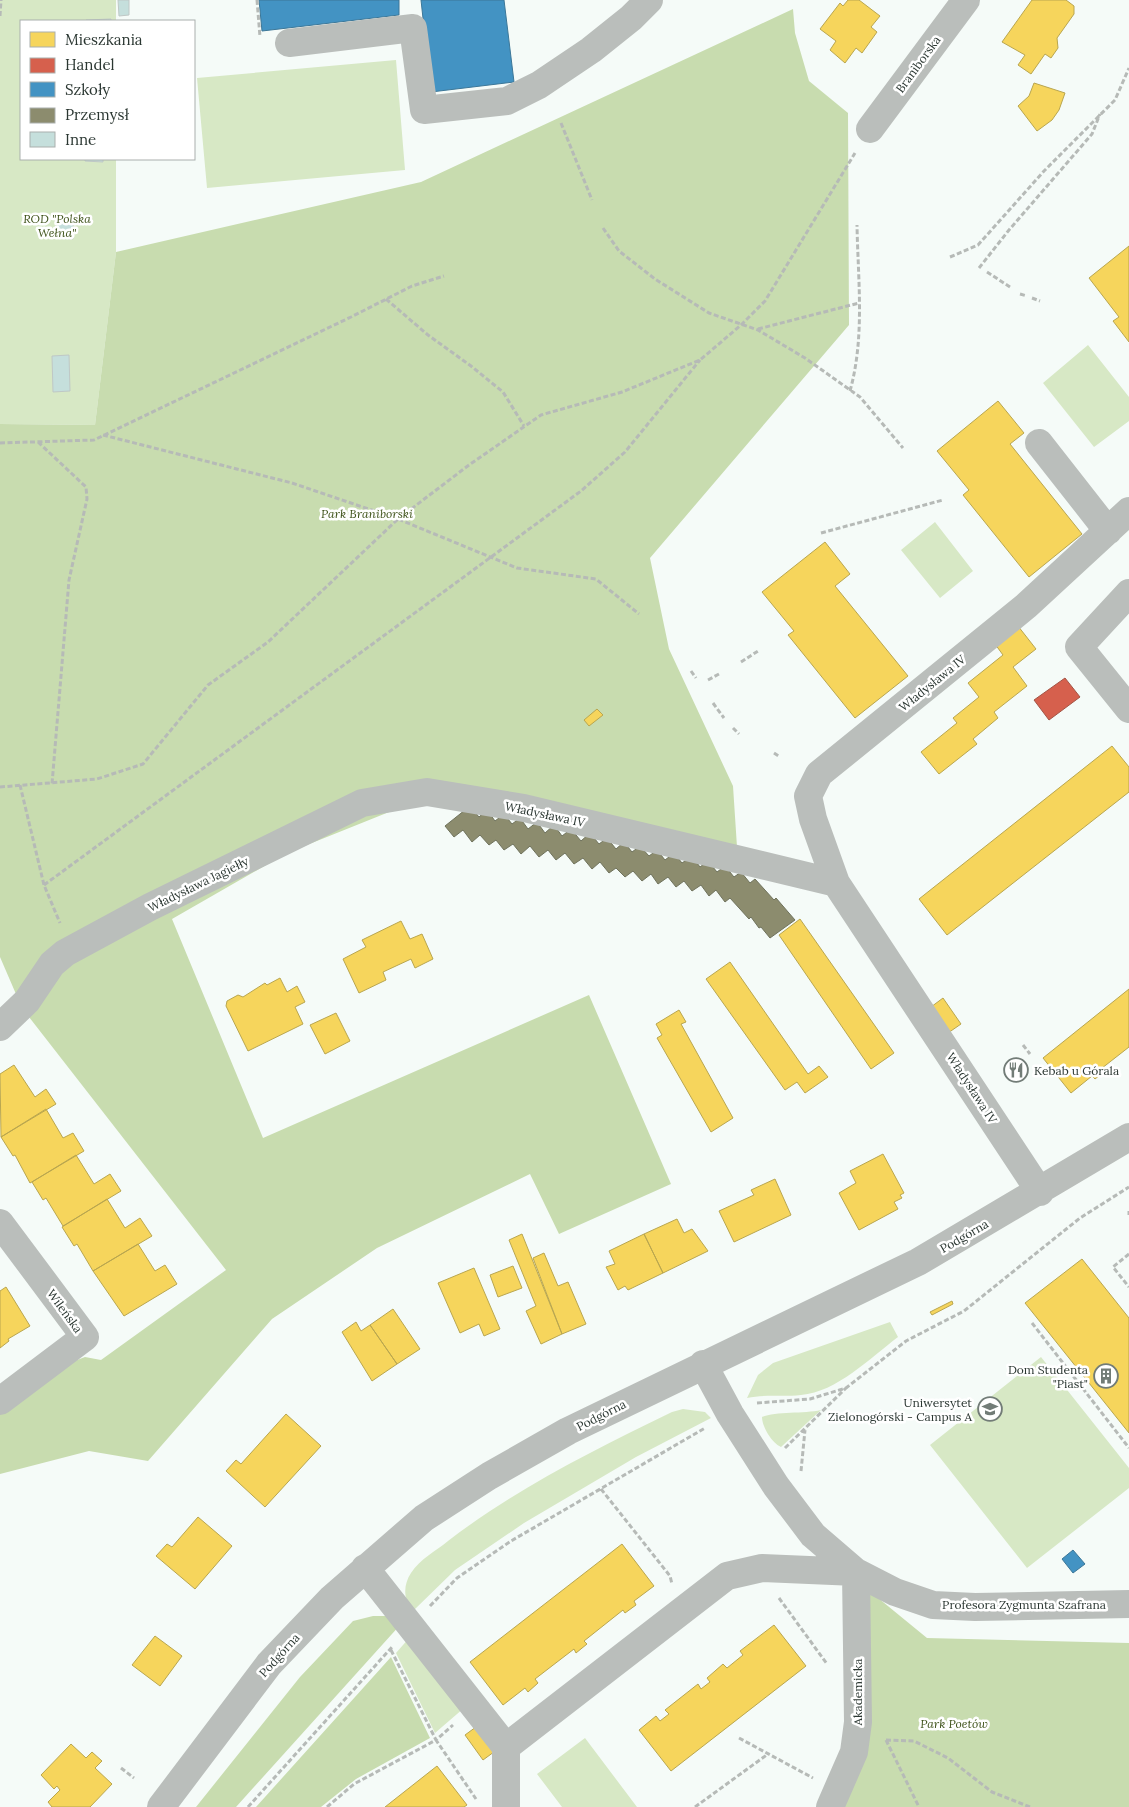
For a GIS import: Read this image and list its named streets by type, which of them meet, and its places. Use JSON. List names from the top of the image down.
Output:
{
  "streets": {
    "street": [
      "Braniborska",
      "Władysława IV",
      "Władysława Jagiełły",
      "Podgórna",
      "Wileńska",
      "Profesora Zygmunta Szafrana",
      "Akademicka"
    ]
  },
  "crossings": [
    ["Władysława IV", "Władysława Jagiełły"],
    ["Władysława IV", "Podgórna"],
    ["Podgórna", "Profesora Zygmunta Szafrana"],
    ["Profesora Zygmunta Szafrana", "Akademicka"]
  ],
  "parks": ["ROD \"Polska Wełna\"", "Park Braniborski", "Park Poetów"],
  "places": {
    "restaurant": ["Kebab u Górala"],
    "building": ["Dom Studenta \"Piast\""],
    "school or university": ["Uniwersytet Zielonogórski - Campus A"]
  },
  "legend": [
    "Mieszkania",
    "Handel",
    "Szkoły",
    "Przemysł",
    "Inne"
  ]
}
